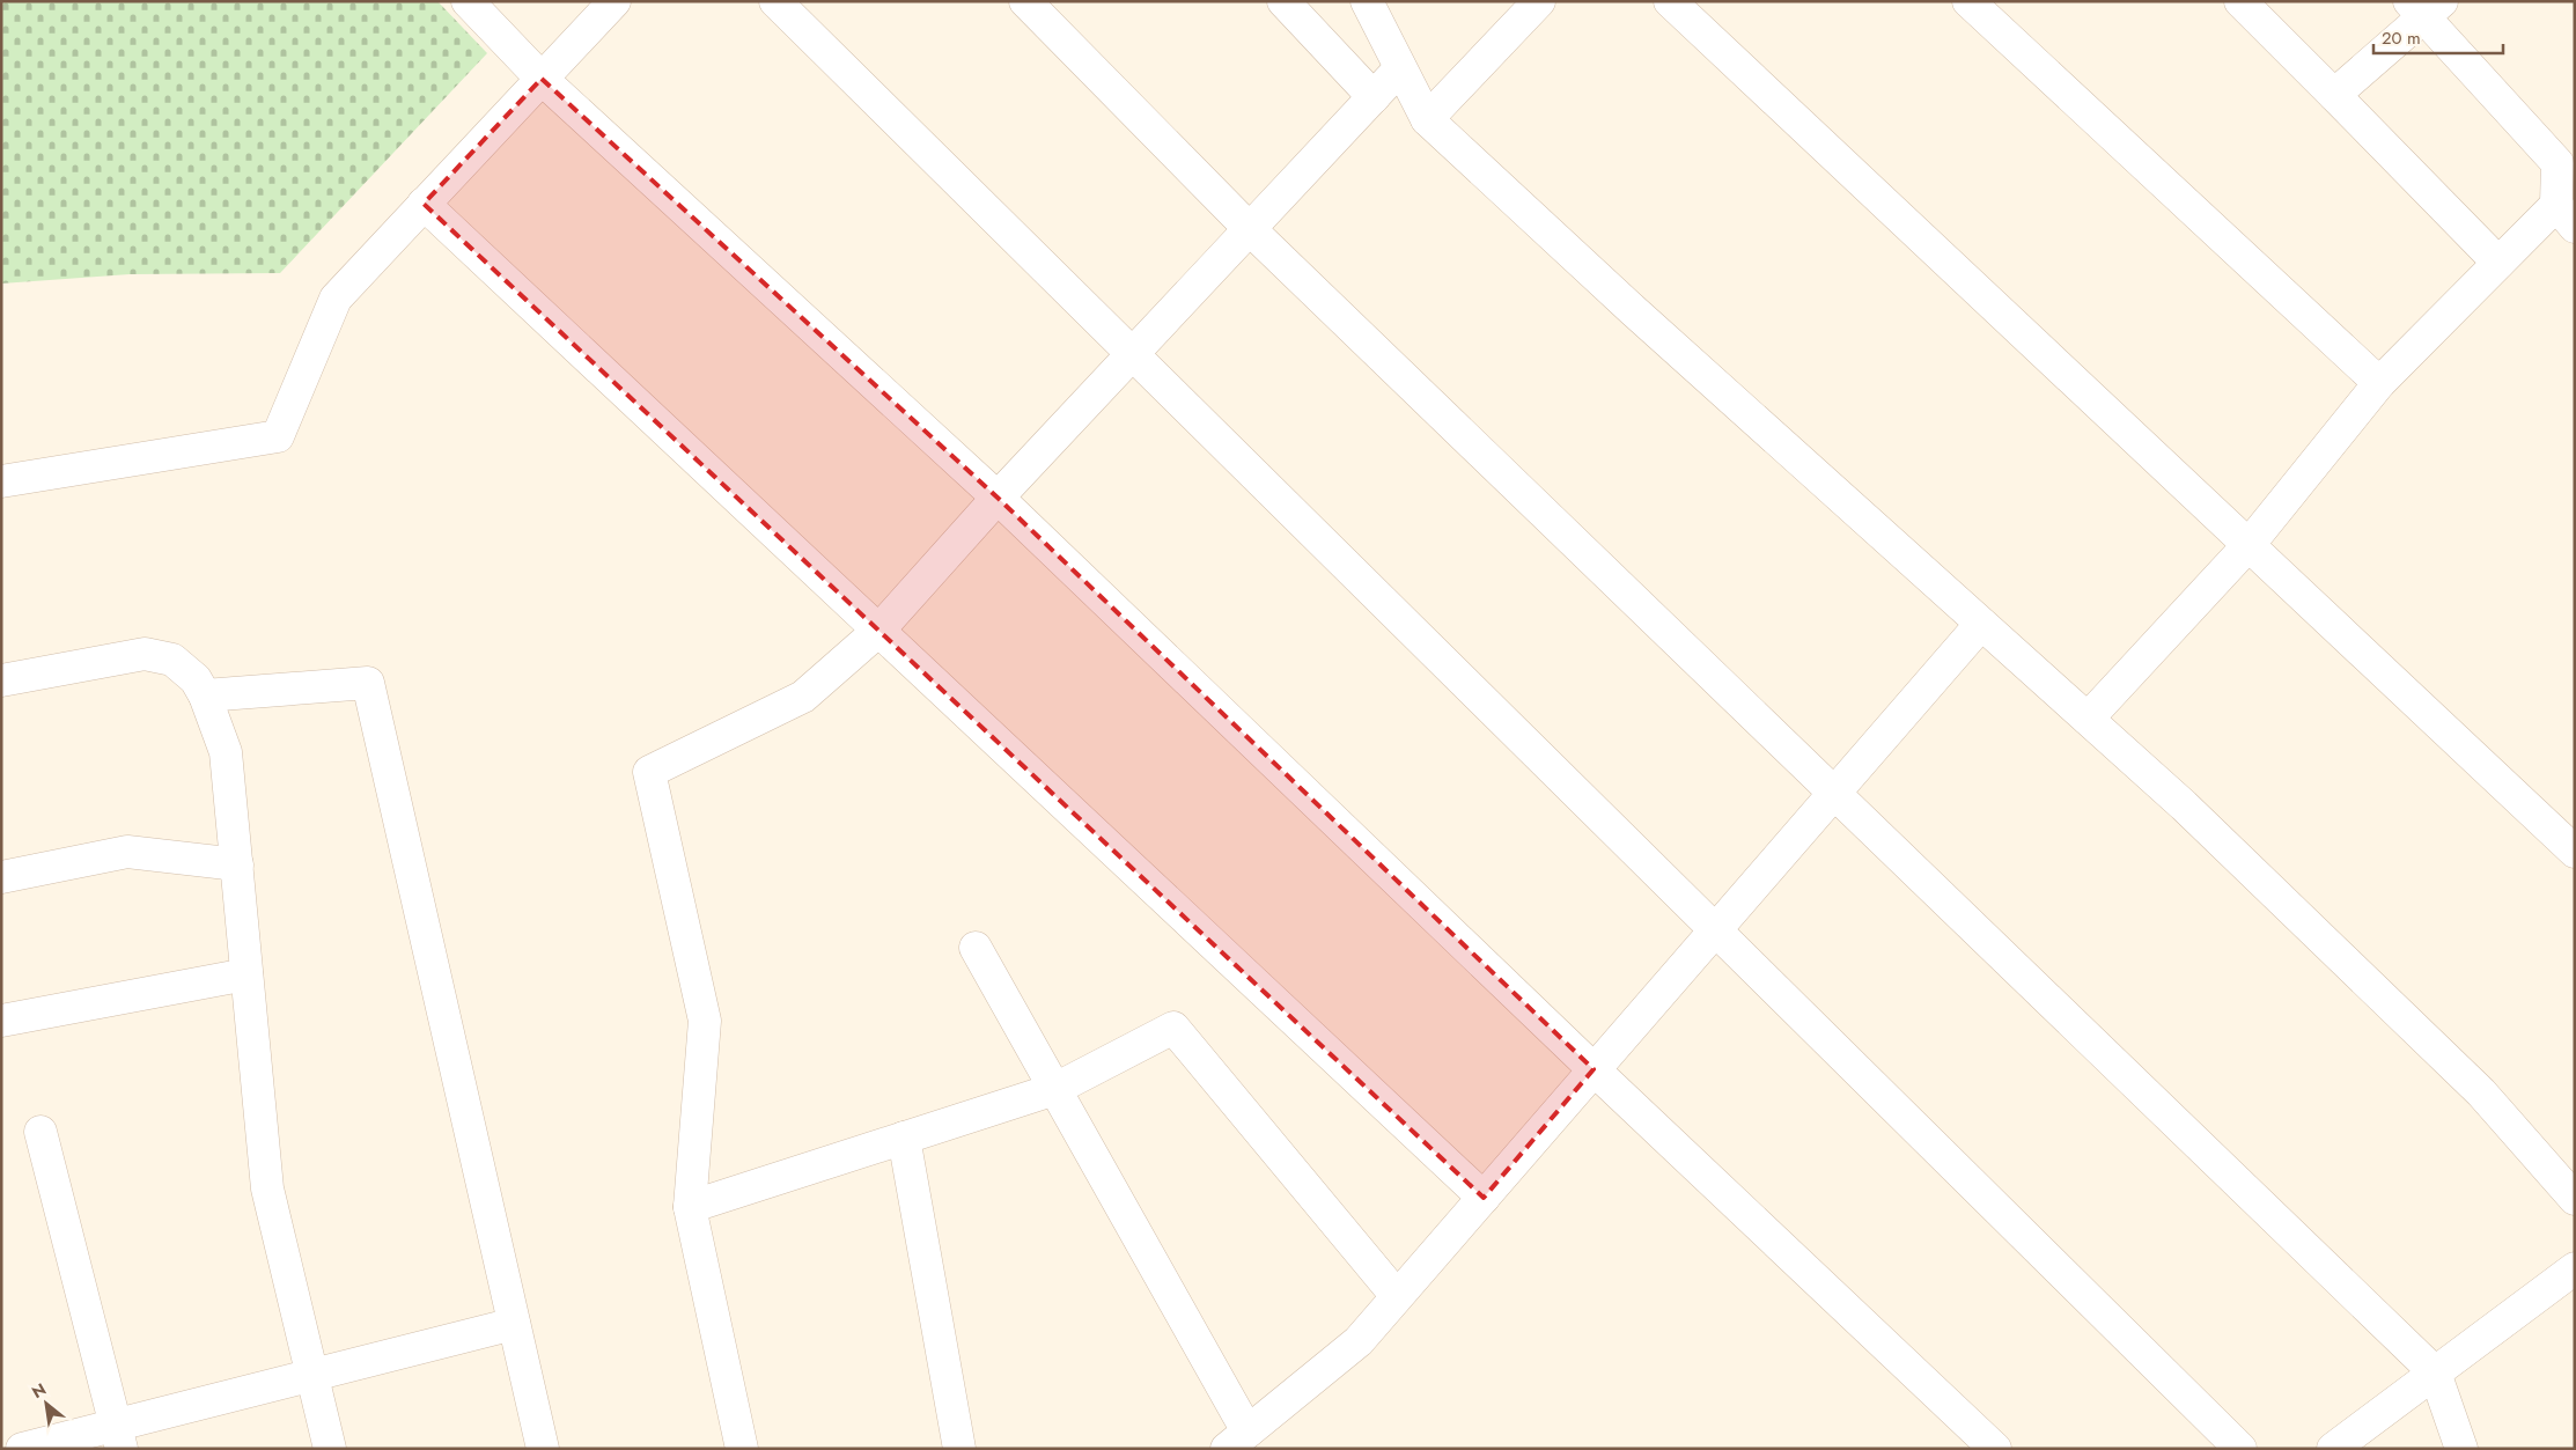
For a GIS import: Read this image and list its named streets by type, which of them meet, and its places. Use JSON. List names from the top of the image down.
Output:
{
  "scale_bar": "20 m",
  "north": "top left"
}
